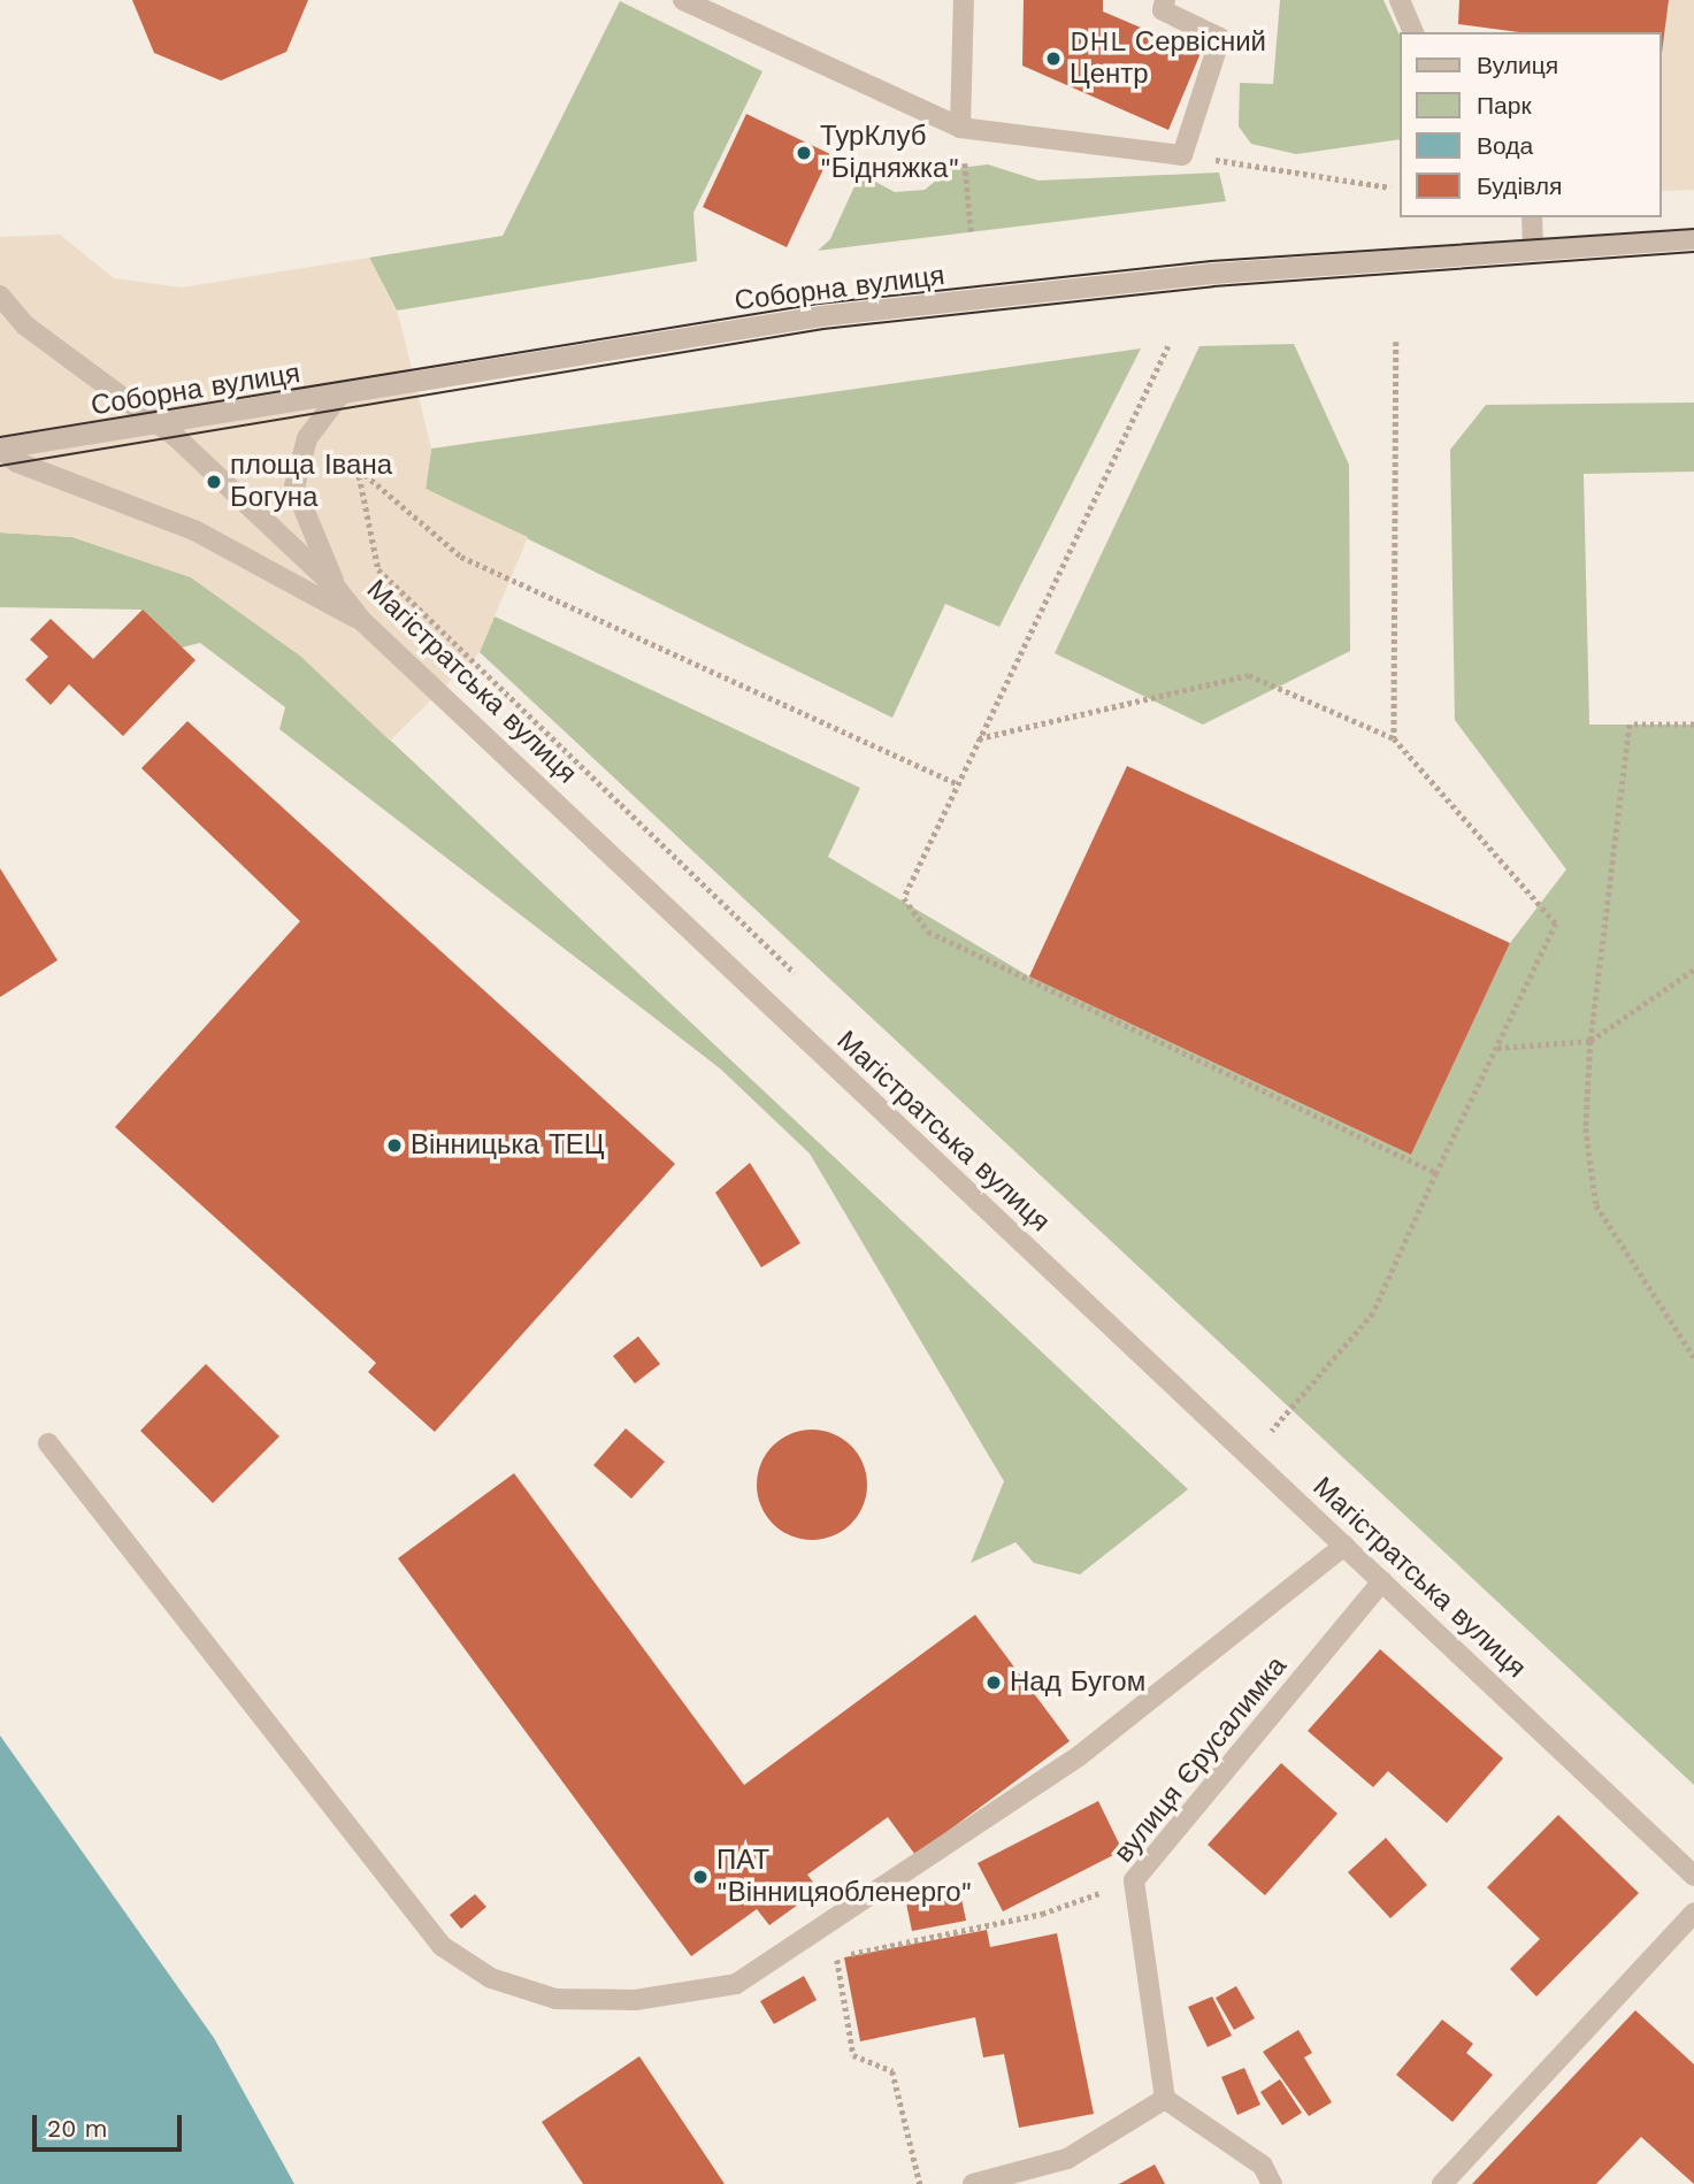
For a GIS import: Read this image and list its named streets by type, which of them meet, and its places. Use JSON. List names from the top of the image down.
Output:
{
  "streets": {
    "street": ["Соборна вулиця", "Магістратська вулиця", "вулиця Єрусалимка"]
  },
  "crossings": [
    ["Соборна вулиця", "Магістратська вулиця"],
    ["Магістратська вулиця", "вулиця Єрусалимка"]
  ],
  "places": [
    "DHL Сервісний Центр",
    "ТурКлуб \"Бідняжка\"",
    "площа Івана Богуна",
    "Вінницька ТЕЦ",
    "Над Бугом",
    "ПАТ \"Вінницяобленерго\""
  ],
  "legend": [
    "Вулиця",
    "Парк",
    "Вода",
    "Будівля"
  ],
  "scale_bar": "20 m"
}
